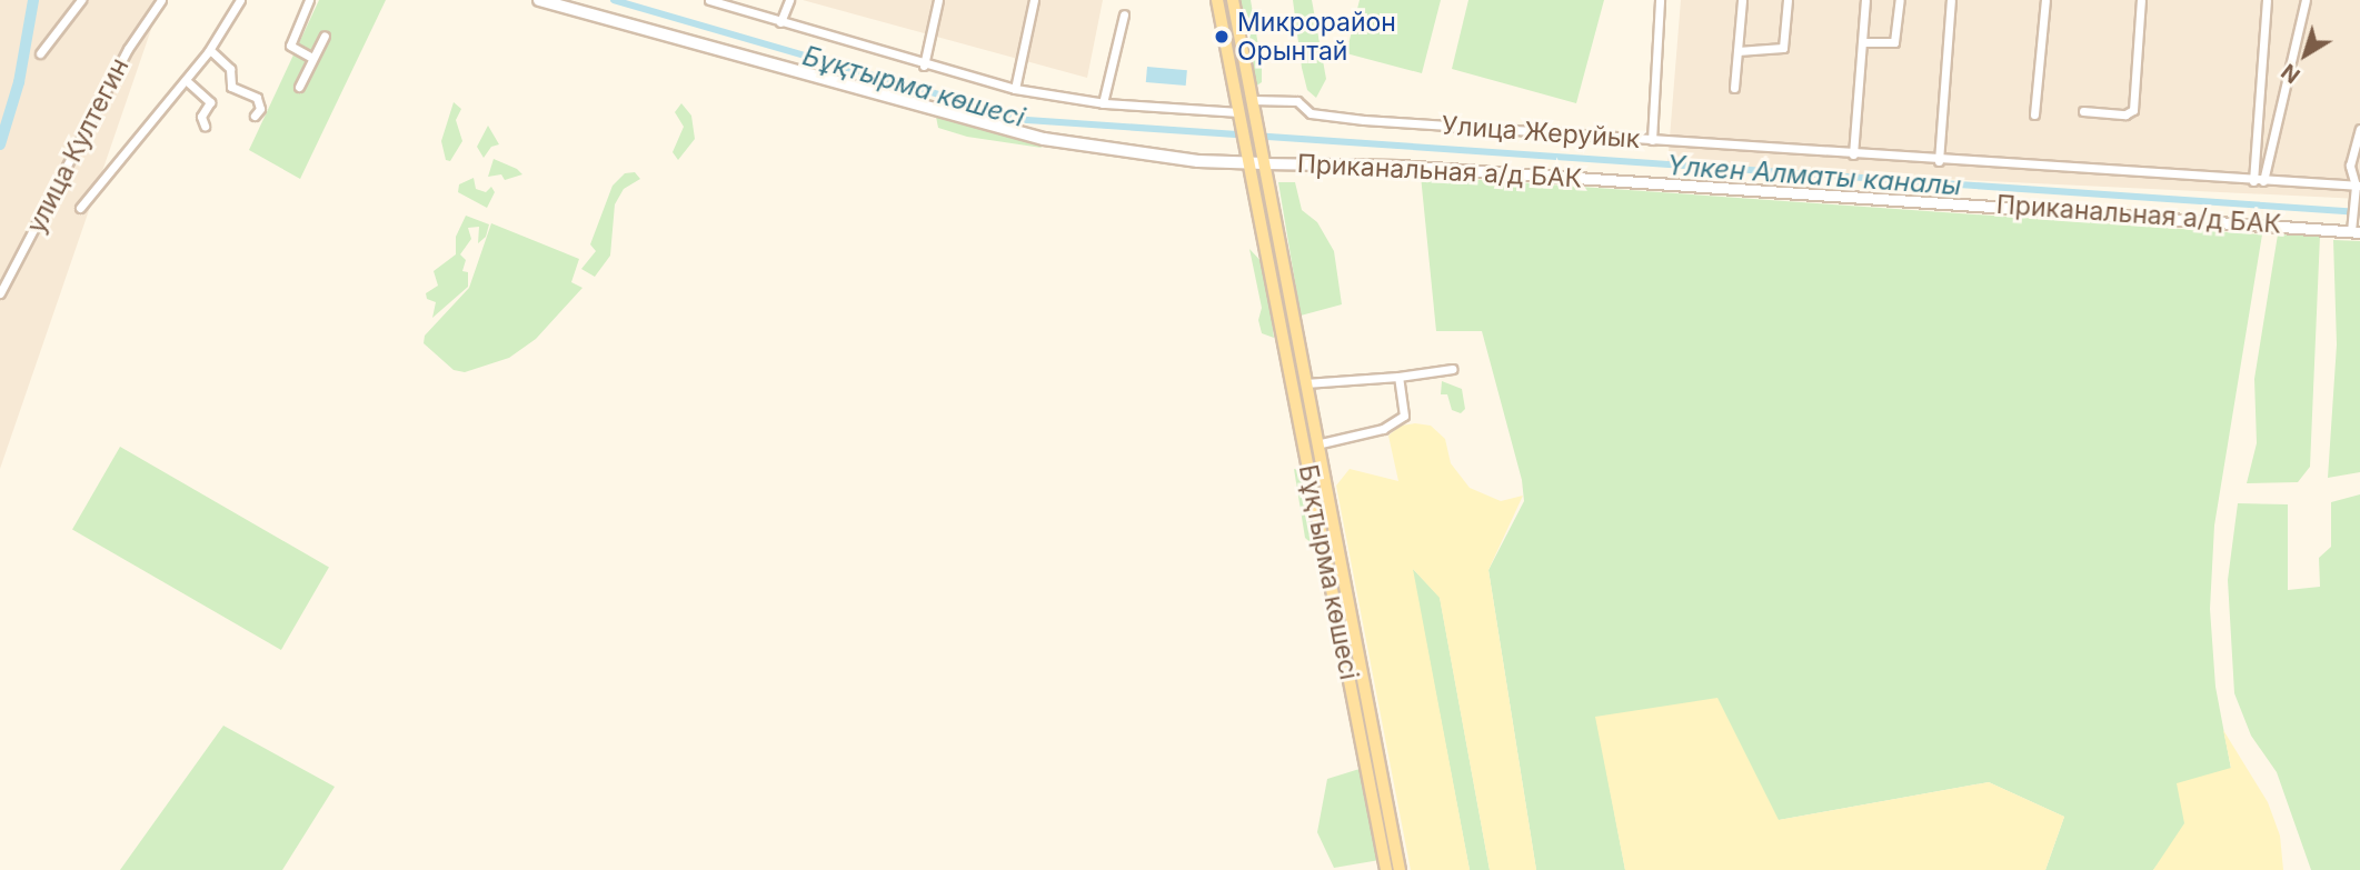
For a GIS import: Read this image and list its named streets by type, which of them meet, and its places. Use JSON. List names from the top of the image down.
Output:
{
  "streets": {
    "main road": ["Приканальная а/д БАК", "Бұқтырма көшесі"],
    "street": ["Улица Жеруйык", "улица Култегин"]
  },
  "crossings": [
    ["Улица Жеруйык", "Бұқтырма көшесі"],
    ["Приканальная а/д БАК", "Бұқтырма көшесі"]
  ],
  "water": ["Бұқтырма көшесі", "Үлкен Алматы каналы"],
  "places": ["Микрорайон Орынтай"],
  "north": "bottom left"
}
